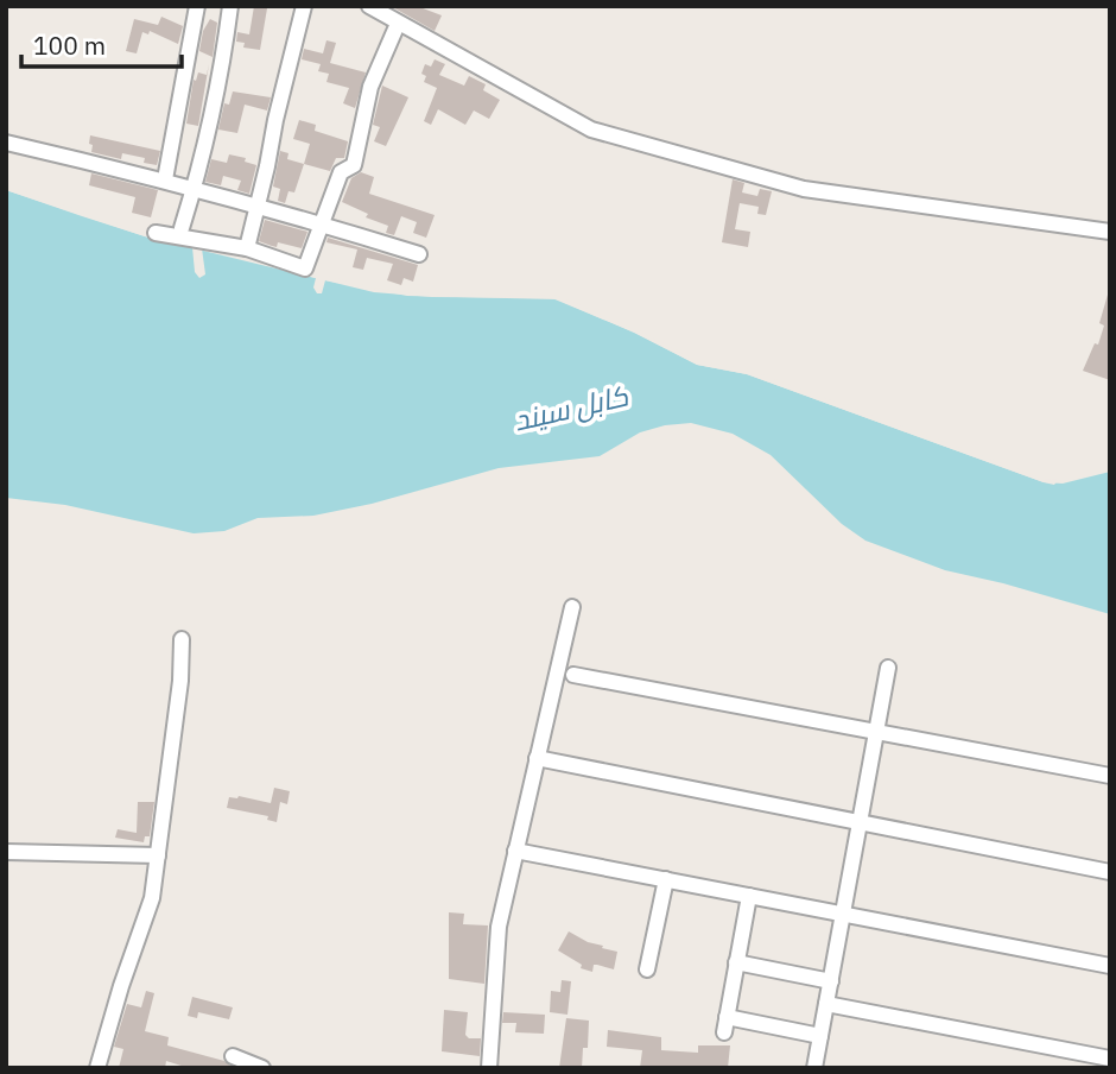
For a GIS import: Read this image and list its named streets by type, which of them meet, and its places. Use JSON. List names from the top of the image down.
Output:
{
  "water": ["کابل سيند"],
  "scale_bar": "100 m"
}
